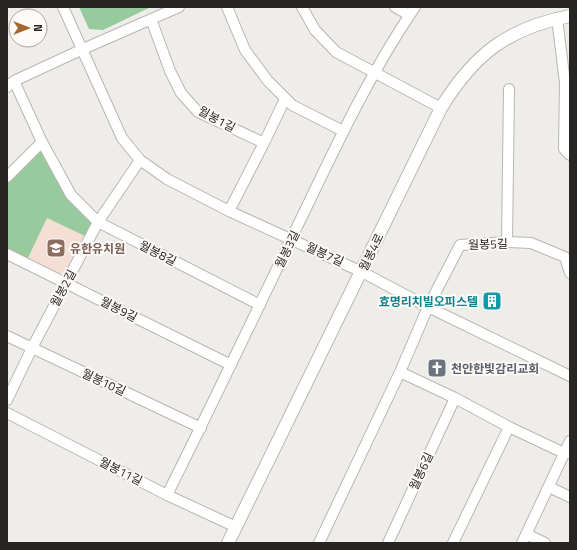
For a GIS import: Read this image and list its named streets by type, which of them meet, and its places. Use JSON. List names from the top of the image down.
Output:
{
  "streets": {
    "street": [
      "월봉1길",
      "월봉5길",
      "월봉3길",
      "월봉4로",
      "월봉8길",
      "월봉7길",
      "월봉2길",
      "월봉9길",
      "월봉10길",
      "월봉11길",
      "월봉6길"
    ]
  },
  "crossings": [
    ["월봉5길", "월봉7길"],
    ["월봉3길", "월봉8길"],
    ["월봉3길", "월봉7길"],
    ["월봉3길", "월봉9길"],
    ["월봉3길", "월봉10길"],
    ["월봉3길", "월봉11길"],
    ["월봉4로", "월봉7길"],
    ["월봉4로", "월봉11길"],
    ["월봉8길", "월봉2길"],
    ["월봉7길", "월봉2길"],
    ["월봉2길", "월봉9길"],
    ["월봉2길", "월봉10길"]
  ],
  "places": {
    "school or university": ["유한유치원"],
    "building": ["효명리치빌오피스텔"],
    "church": ["천안한빛감리교회"]
  },
  "north": "right"
}
